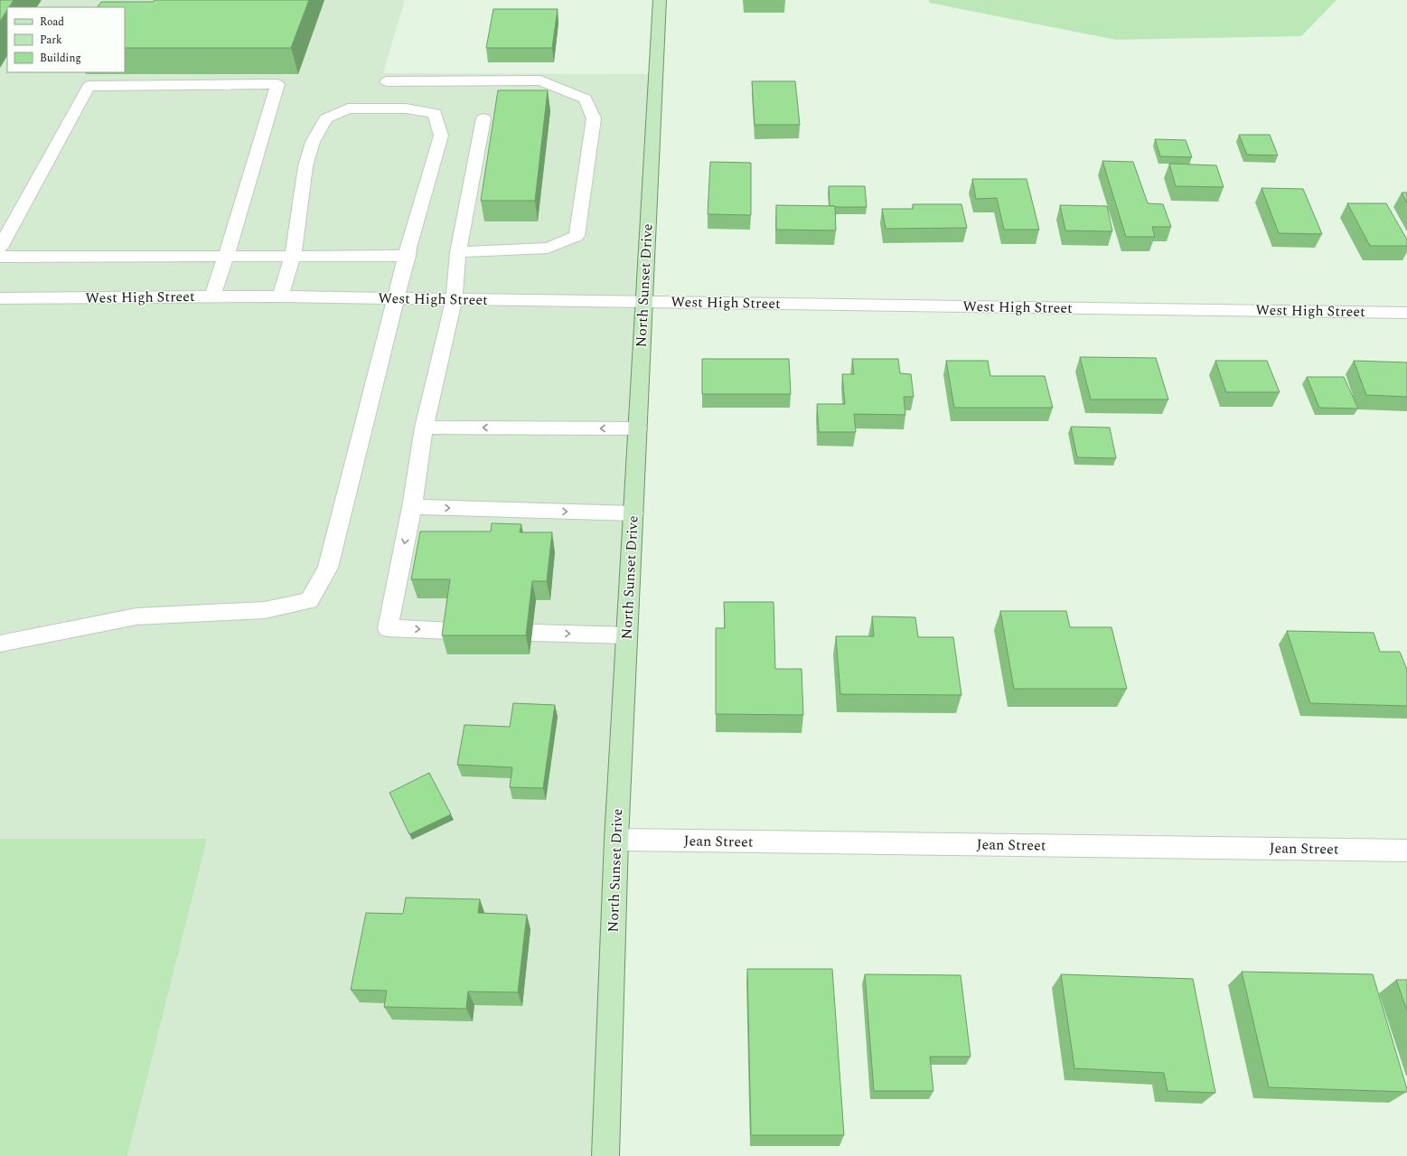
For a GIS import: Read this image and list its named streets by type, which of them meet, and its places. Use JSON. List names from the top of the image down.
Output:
{
  "streets": {
    "main road": ["North Sunset Drive"],
    "street": ["West High Street", "Jean Street"]
  },
  "crossings": [
    ["North Sunset Drive", "West High Street"],
    ["North Sunset Drive", "Jean Street"]
  ],
  "legend": ["Road", "Park", "Building"]
}
